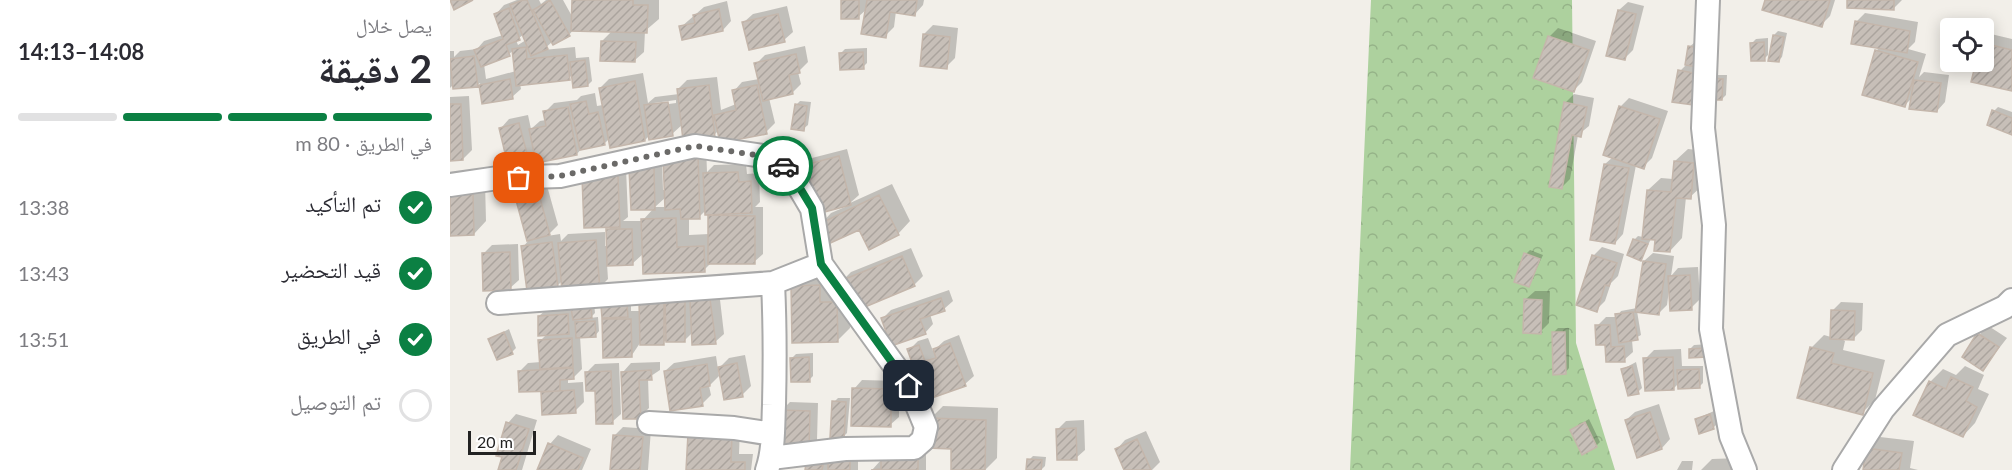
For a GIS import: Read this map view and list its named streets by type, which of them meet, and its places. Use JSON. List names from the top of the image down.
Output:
{
  "scale_bar": "20 m",
  "page": {
    "heading": ["2 دقيقة", "يصل خلال", "14:08–14:13"],
    "bar": "في الطريق · 80 m",
    "list": [
      ["تم التأكيد", "13:38"],
      ["قيد التحضير", "13:43"],
      ["في الطريق", "13:51"],
      "تم التوصيل"
    ],
    "scale": "20 m"
  }
}
